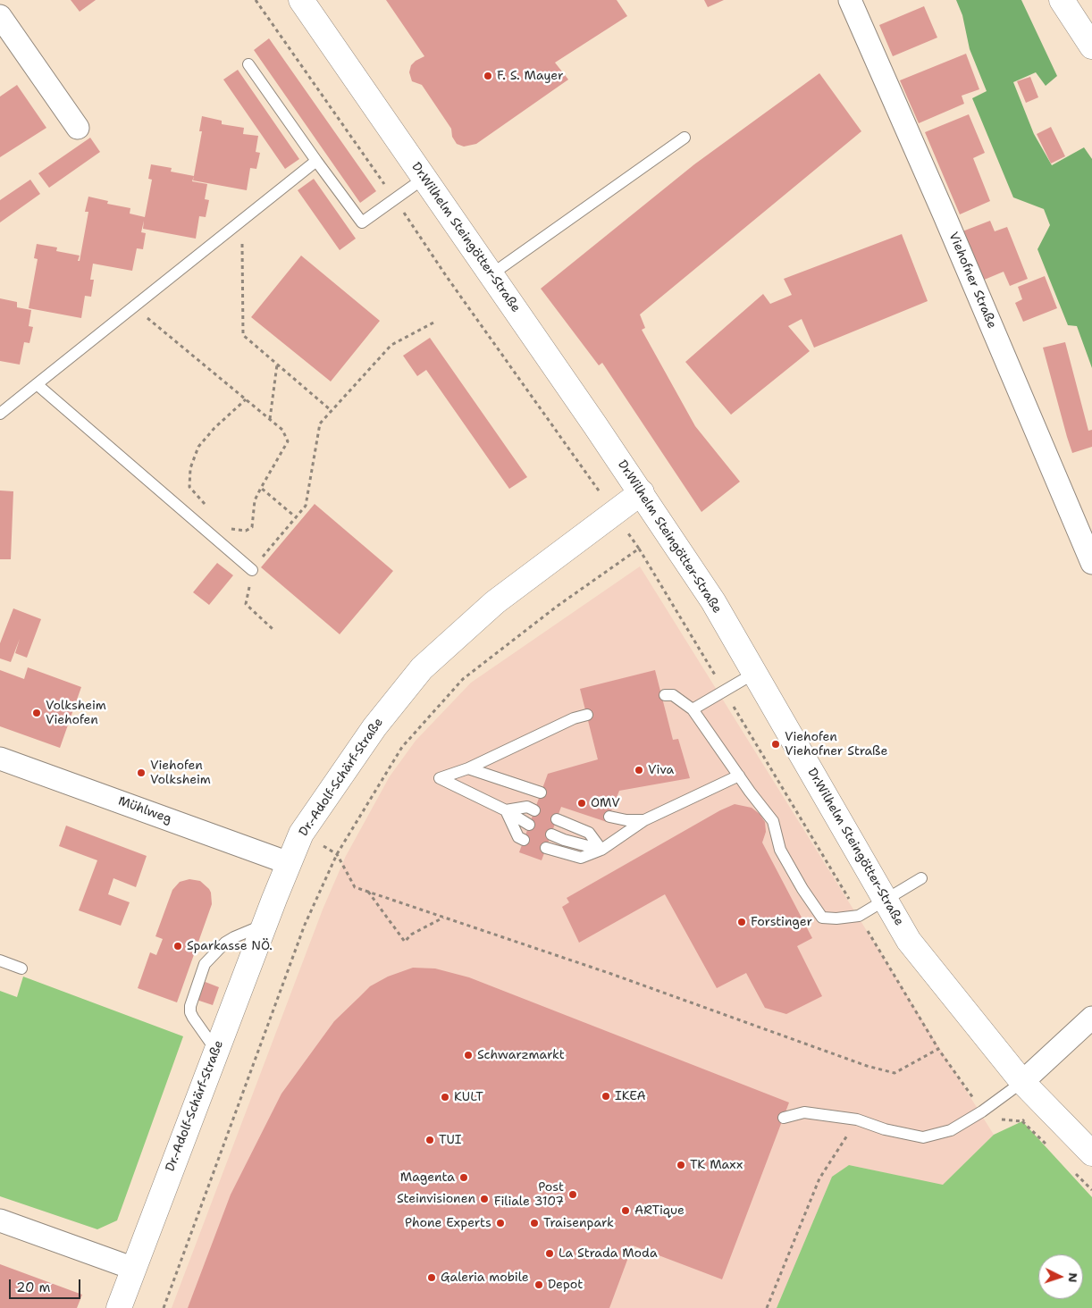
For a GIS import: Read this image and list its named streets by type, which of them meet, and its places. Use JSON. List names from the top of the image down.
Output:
{
  "streets": {
    "main road": ["Dr.Wilhelm Steingötter-Straße", "Dr.-Adolf-Schärf-Straße"],
    "street": ["Viehofner Straße", "Mühlweg"]
  },
  "crossings": [
    ["Dr.Wilhelm Steingötter-Straße", "Dr.-Adolf-Schärf-Straße"],
    ["Dr.-Adolf-Schärf-Straße", "Mühlweg"]
  ],
  "places": [
    "F. S. Mayer",
    "Volksheim Viehofen",
    "Viehofen Viehofner Straße",
    "Viva",
    "Viehofen Volksheim",
    "OMV",
    "Forstinger",
    "Sparkasse NÖ.",
    "Schwarzmarkt",
    "IKEA",
    "KULT",
    "TUI",
    "TK Maxx",
    "Magenta",
    "Post Filiale 3107",
    "Steinvisionen",
    "ARTique",
    "Phone Experts",
    "Traisenpark",
    "La Strada Moda",
    "Galeria mobile",
    "Depot"
  ],
  "scale_bar": "20 m",
  "north": "right"
}
